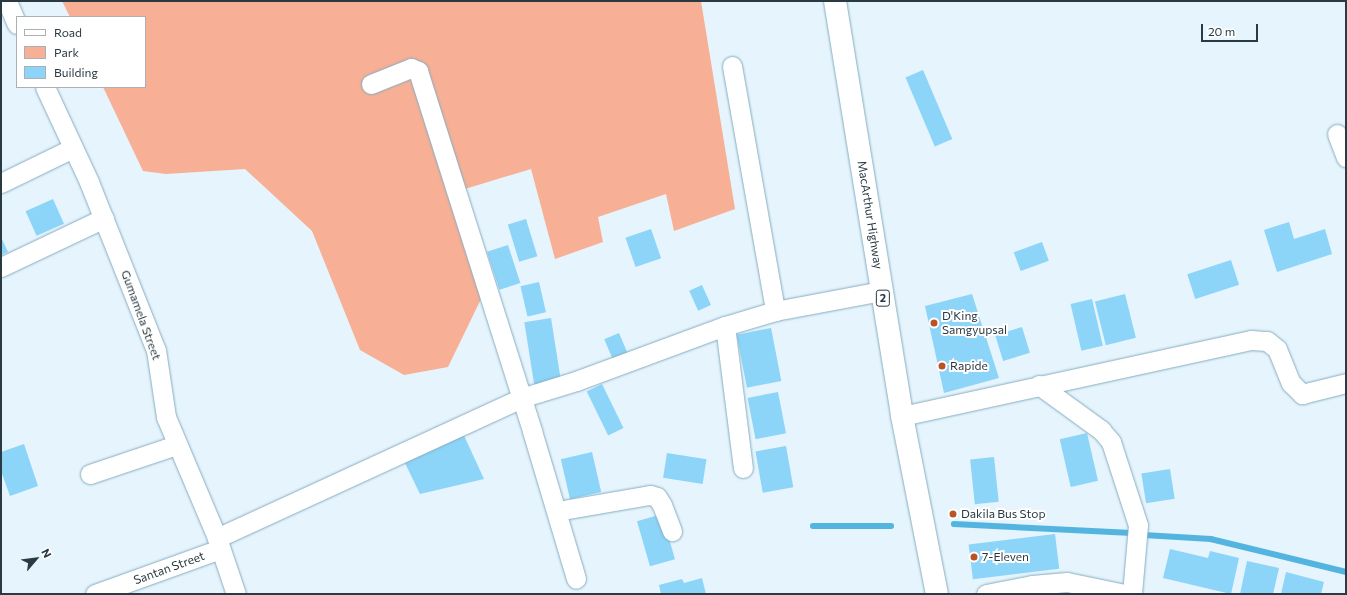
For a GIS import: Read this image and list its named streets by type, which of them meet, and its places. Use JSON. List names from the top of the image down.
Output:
{
  "streets": {
    "highway": ["MacArthur Highway", "2"],
    "street": ["Gumamela Street", "Santan Street"]
  },
  "crossings": [
    ["MacArthur Highway", "Santan Street"],
    ["Gumamela Street", "Santan Street"]
  ],
  "places": [
    "D'King Samgyupsal",
    "Rapide",
    "Dakila Bus Stop",
    "7-Eleven"
  ],
  "legend": ["Road", "Park", "Building"],
  "scale_bar": "20 m",
  "north": "top right"
}
